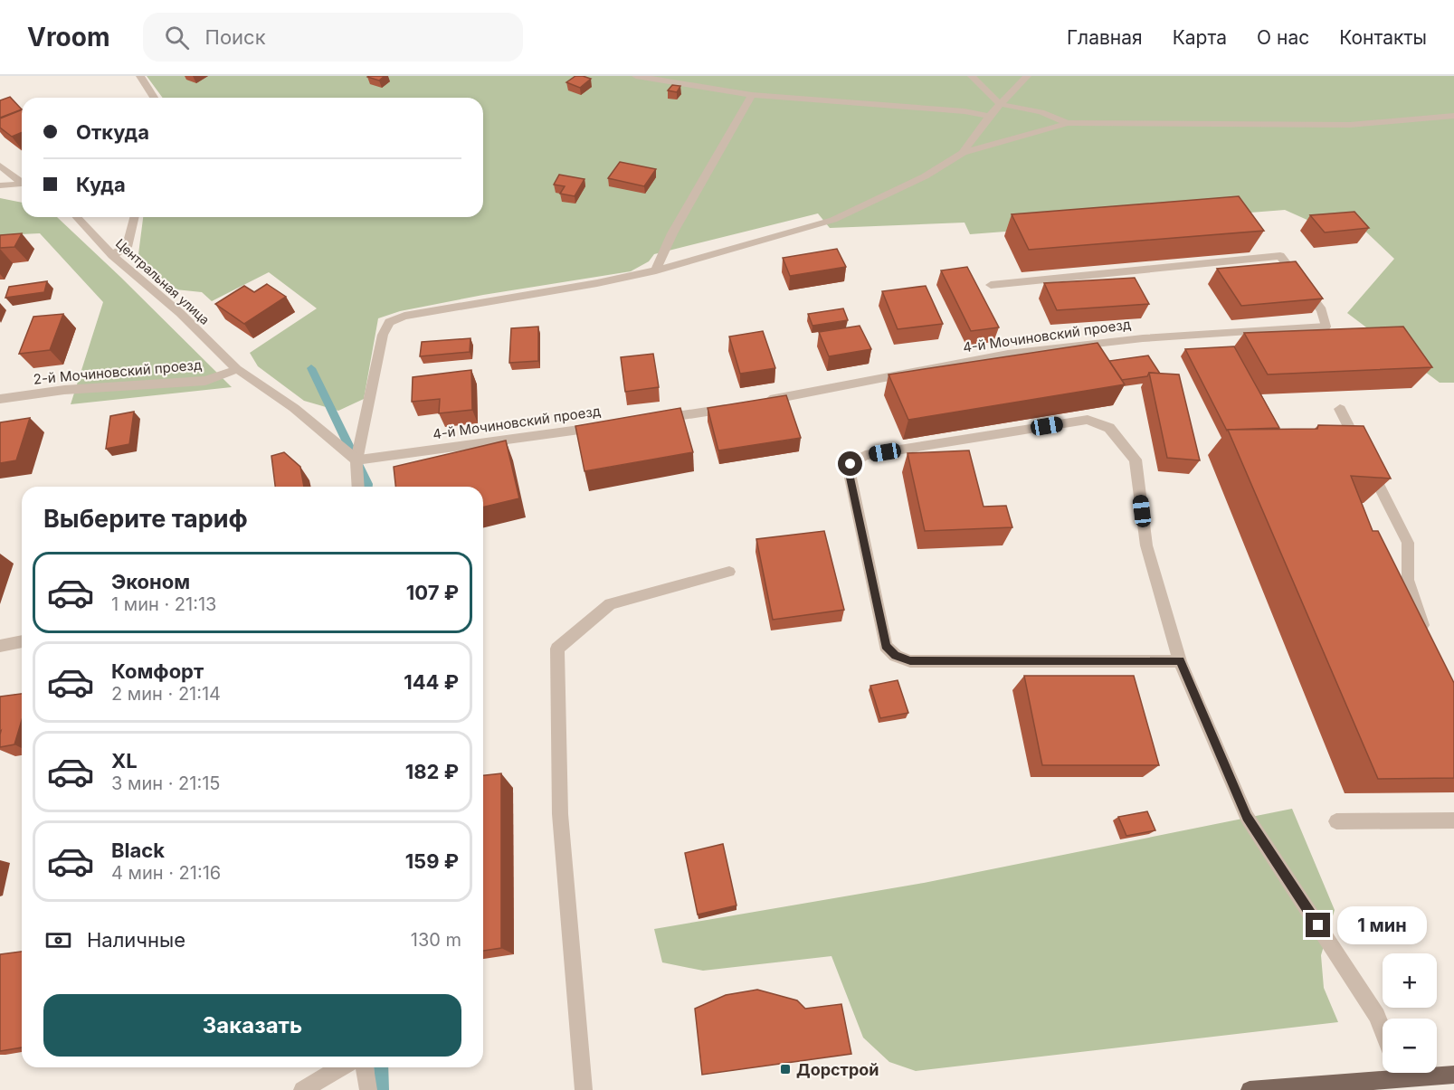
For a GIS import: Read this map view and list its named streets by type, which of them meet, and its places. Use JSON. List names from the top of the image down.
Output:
{
  "streets": {
    "street": ["Центральная улица", "4-й Мочиновский проезд", "2-й Мочиновский проезд"]
  },
  "crossings": [
    ["Центральная улица", "4-й Мочиновский проезд"],
    ["Центральная улица", "2-й Мочиновский проезд"]
  ],
  "places": {
    "transit": ["Дорстрой"]
  },
  "page": {
    "header": "Vroom",
    "search": "Поиск",
    "nav": [
      "Главная",
      "Карта",
      "О нас",
      "Контакты"
    ],
    "banner": ["Откуда", "Куда"],
    "heading": "Выберите тариф",
    "list": [
      {
        "name": "Эконом",
        "note": "1 мин · 21:13",
        "value": "107 ₽"
      },
      {
        "name": "Комфорт",
        "note": "2 мин · 21:14",
        "value": "144 ₽"
      },
      {
        "name": "XL",
        "note": "3 мин · 21:15",
        "value": "182 ₽"
      },
      {
        "name": "Black",
        "note": "4 мин · 21:16",
        "value": "159 ₽"
      }
    ],
    "bubble": "1 мин",
    "pay": ["Наличные", "130 m"],
    "map_buttons": ["+", "−"],
    "buttons": "Заказать"
  }
}
